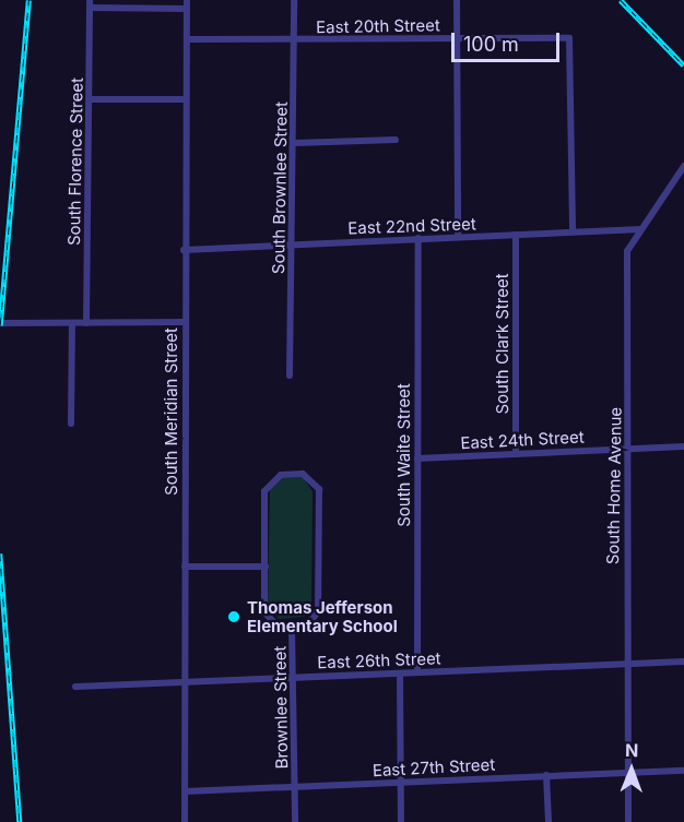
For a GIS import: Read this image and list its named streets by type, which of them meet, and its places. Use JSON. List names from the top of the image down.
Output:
{
  "streets": {
    "street": [
      "East 20th Street",
      "South Florence Street",
      "South Brownlee Street",
      "East 22nd Street",
      "South Clark Street",
      "South Meridian Street",
      "East 24th Street",
      "South Waite Street",
      "South Home Avenue",
      "East 26th Street",
      "Brownlee Street",
      "East 27th Street"
    ]
  },
  "crossings": [
    ["East 20th Street", "South Brownlee Street"],
    ["East 20th Street", "East 22nd Street"],
    ["East 20th Street", "South Meridian Street"],
    ["South Brownlee Street", "East 22nd Street"],
    ["East 22nd Street", "South Clark Street"],
    ["East 22nd Street", "South Meridian Street"],
    ["East 22nd Street", "South Waite Street"],
    ["East 22nd Street", "South Home Avenue"],
    ["South Clark Street", "East 24th Street"],
    ["South Meridian Street", "East 26th Street"],
    ["South Meridian Street", "East 27th Street"],
    ["East 24th Street", "South Waite Street"],
    ["East 24th Street", "South Home Avenue"],
    ["South Waite Street", "East 26th Street"],
    ["South Home Avenue", "East 26th Street"],
    ["South Home Avenue", "East 27th Street"],
    ["East 26th Street", "Brownlee Street"],
    ["Brownlee Street", "East 27th Street"]
  ],
  "places": ["Thomas Jefferson Elementary School"],
  "scale_bar": "100 m",
  "north": "top"
}
